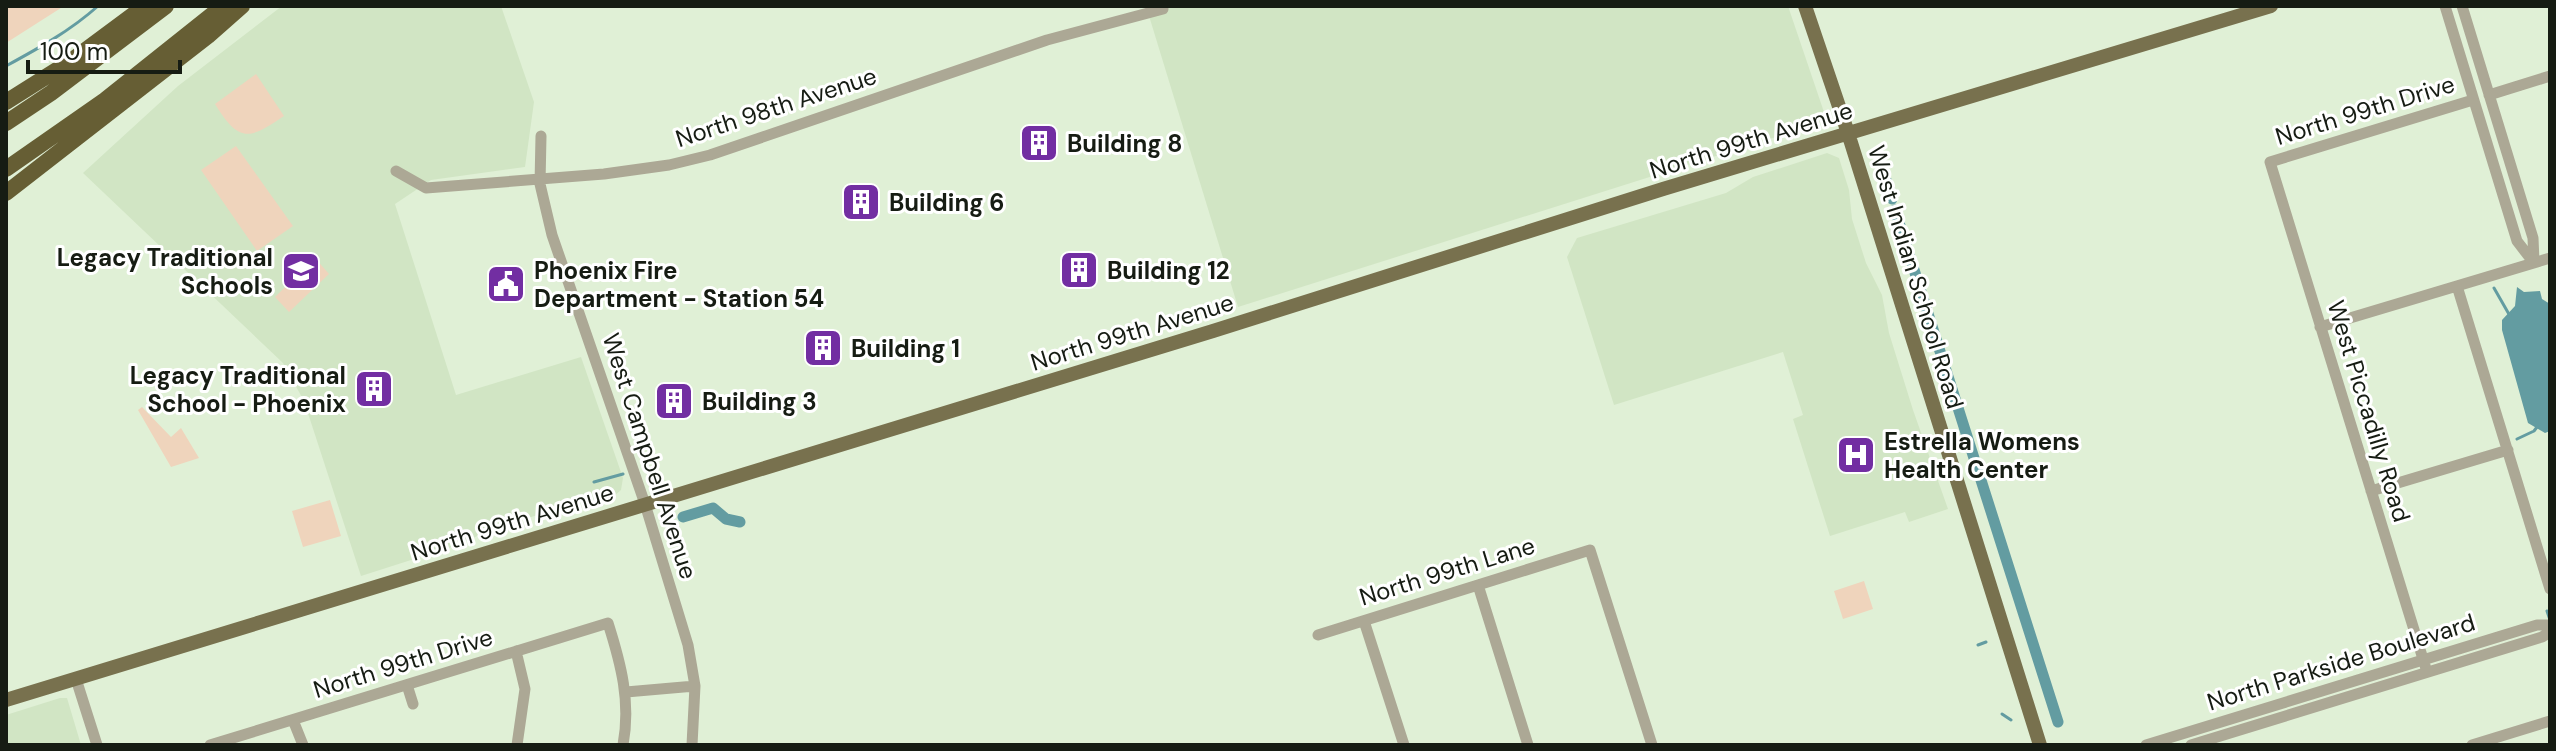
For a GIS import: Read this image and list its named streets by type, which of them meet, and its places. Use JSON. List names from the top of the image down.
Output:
{
  "streets": {
    "main road": ["North 99th Avenue", "West Indian School Road"],
    "street": [
      "North 98th Avenue",
      "North 99th Drive",
      "West Piccadilly Road",
      "West Campbell Avenue",
      "North 99th Lane",
      "North Parkside Boulevard"
    ]
  },
  "crossings": [
    ["North 98th Avenue", "West Campbell Avenue"],
    ["North 99th Drive", "West Piccadilly Road"],
    ["North 99th Avenue", "West Indian School Road"],
    ["North 99th Avenue", "West Campbell Avenue"],
    ["West Piccadilly Road", "North Parkside Boulevard"]
  ],
  "places": {
    "building": [
      "Building 8",
      "Building 6",
      "Building 12",
      "Building 1",
      "Legacy Traditional School - Phoenix",
      "Building 3"
    ],
    "school or university": ["Legacy Traditional Schools"],
    "public building": ["Phoenix Fire Department - Station 54"],
    "hospital": ["Estrella Womens Health Center"]
  },
  "scale_bar": "100 m"
}
